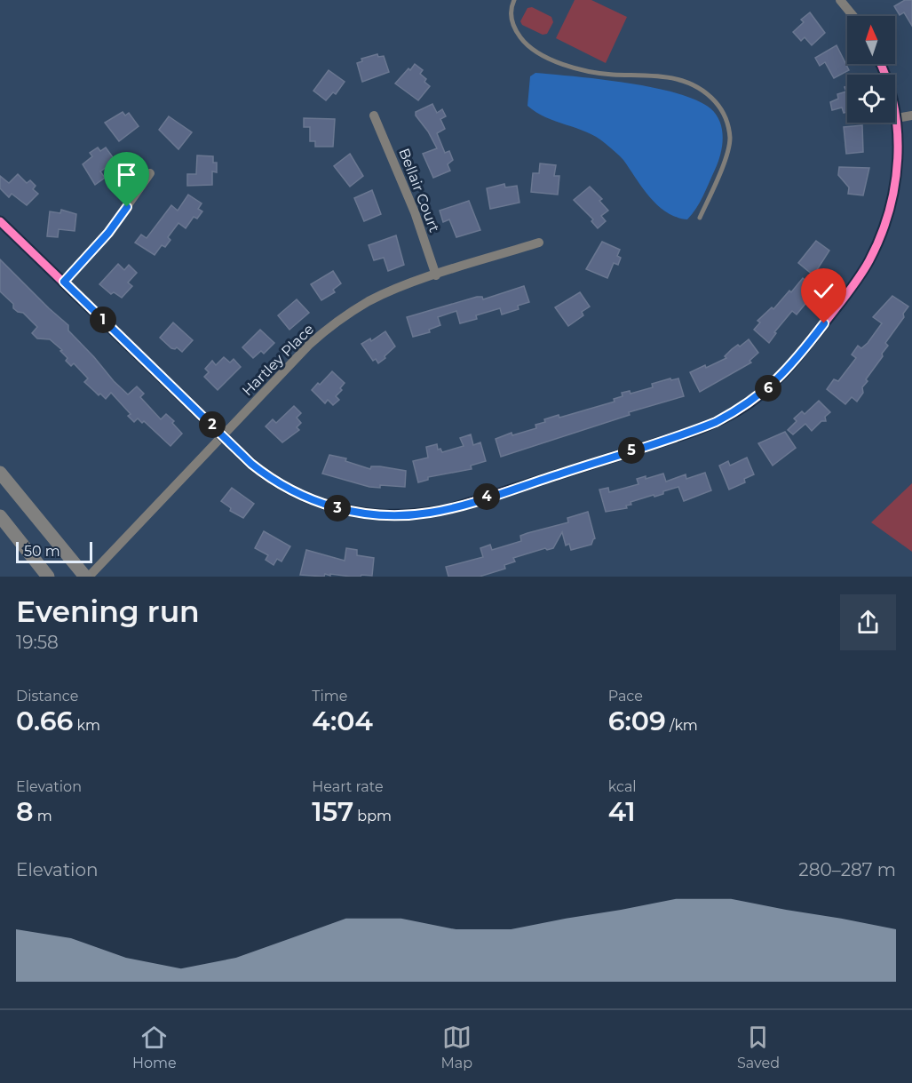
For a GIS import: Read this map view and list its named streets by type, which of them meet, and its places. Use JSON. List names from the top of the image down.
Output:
{
  "streets": {
    "street": ["Bellair Court", "Hartley Place"]
  },
  "crossings": [
    ["Bellair Court", "Hartley Place"]
  ],
  "scale_bar": "50 m",
  "north": "top",
  "page": {
    "pins": [
      "1",
      "6",
      "2",
      "5",
      "4",
      "3"
    ],
    "scale": "50 m",
    "heading": ["Evening run", "19:58"],
    "stats": [
      ["Distance", "0.66 km"],
      ["Time", "4:04"],
      ["Pace", "6:09 /km"],
      ["Elevation", "8 m"],
      ["Heart rate", "157 bpm"],
      ["kcal", "41"]
    ],
    "chart": ["Elevation", "280–287 m"],
    "tabs": ["Home", "Map", "Saved"]
  }
}
